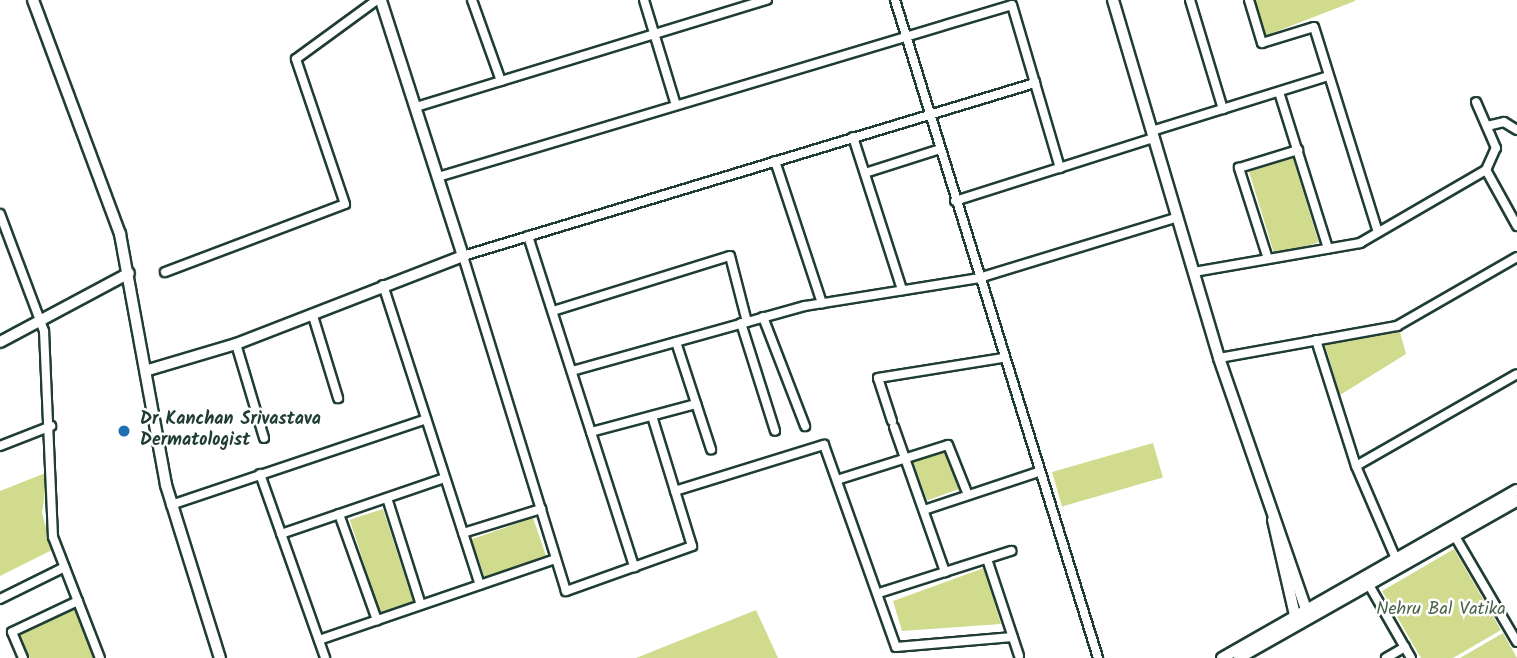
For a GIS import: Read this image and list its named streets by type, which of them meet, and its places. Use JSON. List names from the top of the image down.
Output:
{
  "parks": ["Nehru Bal Vatika"],
  "places": ["Dr Kanchan Srivastava Dermatologist"]
}
